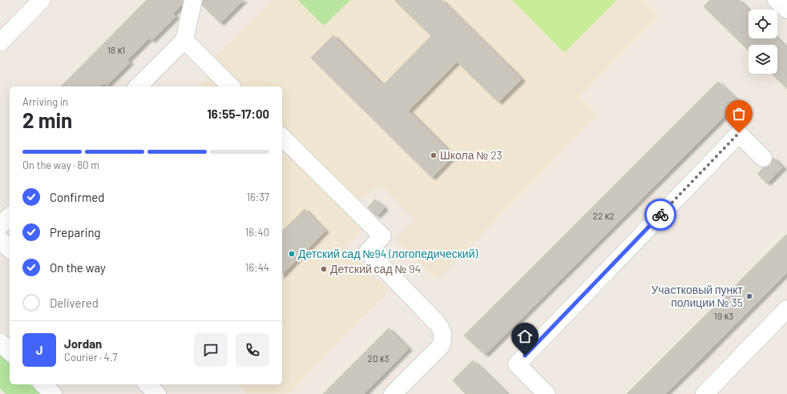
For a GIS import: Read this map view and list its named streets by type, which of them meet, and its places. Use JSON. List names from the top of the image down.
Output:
{
  "places": [
    "Школа № 23",
    "Детский сад №94 (логопедический)",
    "Детский сад № 94",
    "Участковый пункт полиции № 35"
  ],
  "house_numbers": [
    "18 к1",
    "22 к2",
    "19 к3",
    "20 к3"
  ],
  "page": {
    "heading": ["2 min", "Arriving in", "16:55–17:00"],
    "panel": ["Jordan", "Courier · 4.7"],
    "bar": "On the way · 80 m",
    "list": [
      ["Confirmed", "16:37"],
      ["Preparing", "16:40"],
      ["On the way", "16:44"],
      "Delivered"
    ],
    "round": "J"
  }
}
